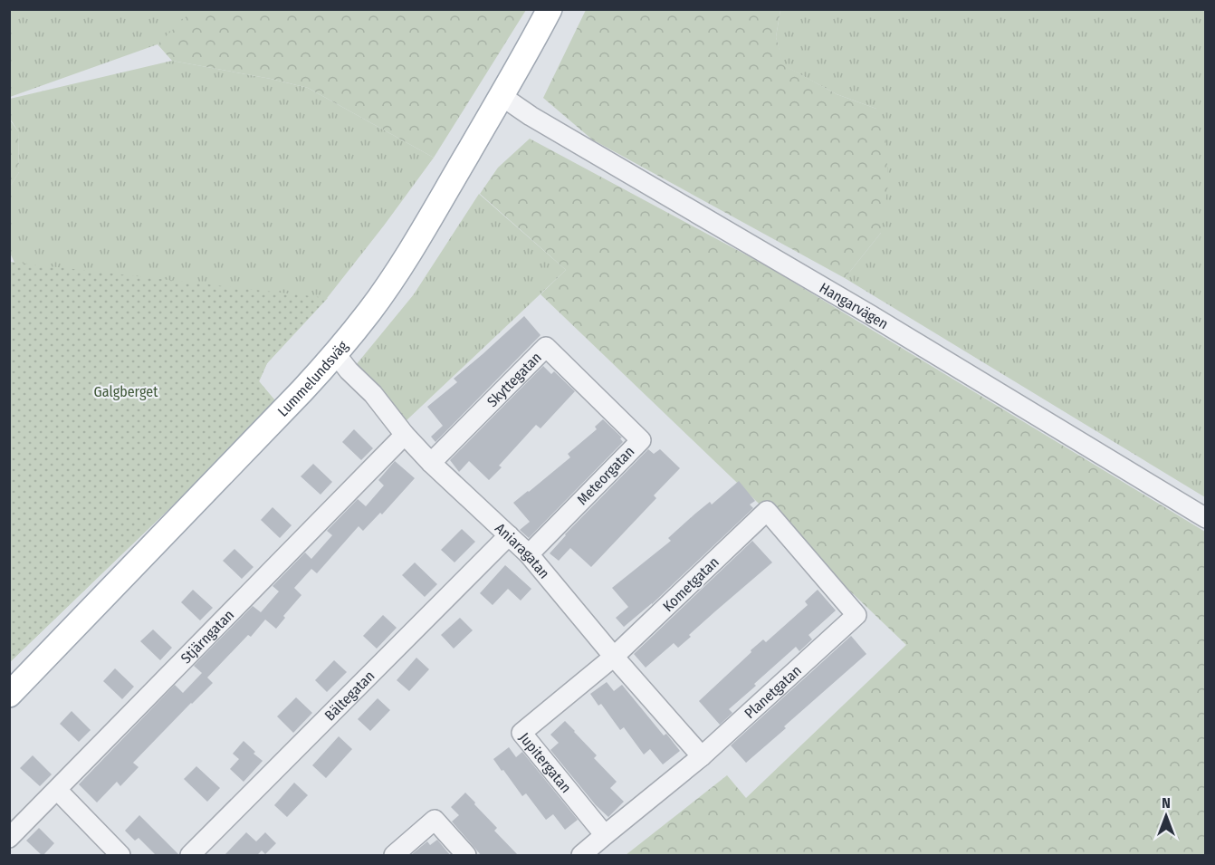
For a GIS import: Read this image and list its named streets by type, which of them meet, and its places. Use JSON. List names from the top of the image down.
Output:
{
  "streets": {
    "main road": ["Lummelundsväg"],
    "street": [
      "Hangarvägen",
      "Skyttegatan",
      "Meteorgatan",
      "Aniaragatan",
      "Kometgatan",
      "Stjärngatan",
      "Planetgatan",
      "Bältegatan",
      "Jupitergatan"
    ]
  },
  "crossings": [
    ["Hangarvägen", "Lummelundsväg"],
    ["Lummelundsväg", "Aniaragatan"],
    ["Skyttegatan", "Meteorgatan"],
    ["Skyttegatan", "Aniaragatan"],
    ["Meteorgatan", "Aniaragatan"],
    ["Aniaragatan", "Kometgatan"],
    ["Aniaragatan", "Stjärngatan"],
    ["Aniaragatan", "Planetgatan"],
    ["Aniaragatan", "Bältegatan"],
    ["Aniaragatan", "Jupitergatan"],
    ["Kometgatan", "Planetgatan"],
    ["Kometgatan", "Jupitergatan"],
    ["Planetgatan", "Jupitergatan"]
  ],
  "parks": ["Galgberget"],
  "north": "top"
}
